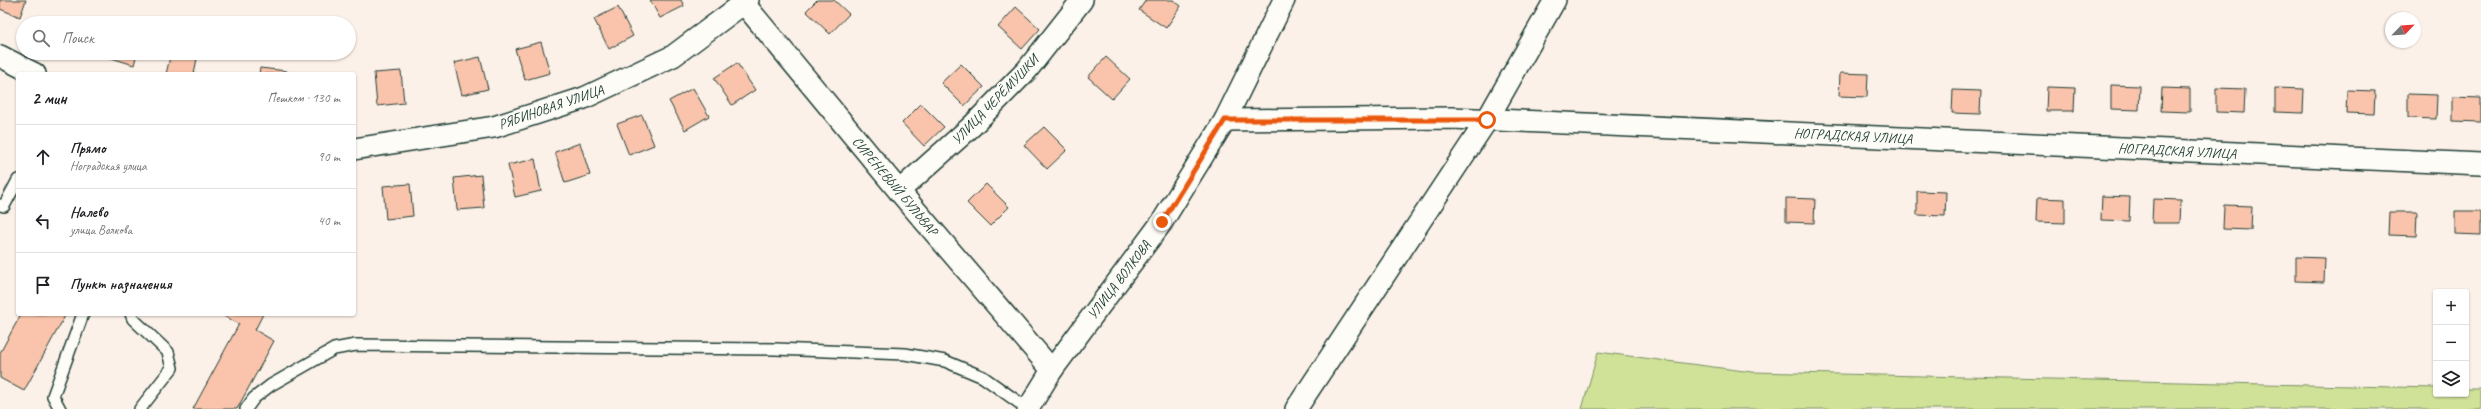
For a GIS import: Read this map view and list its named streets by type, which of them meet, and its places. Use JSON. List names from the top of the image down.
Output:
{
  "streets": {
    "street": [
      "УЛИЦА ЧЕРЁМУШКИ",
      "РЯБИНОВАЯ УЛИЦА",
      "НОГРАДСКАЯ УЛИЦА",
      "СИРЕНЕВЫЙ БУЛЬВАР",
      "УЛИЦА ВОЛКОВА"
    ]
  },
  "crossings": [
    ["УЛИЦА ЧЕРЁМУШКИ", "СИРЕНЕВЫЙ БУЛЬВАР"],
    ["РЯБИНОВАЯ УЛИЦА", "СИРЕНЕВЫЙ БУЛЬВАР"],
    ["НОГРАДСКАЯ УЛИЦА", "УЛИЦА ВОЛКОВА"],
    ["СИРЕНЕВЫЙ БУЛЬВАР", "УЛИЦА ВОЛКОВА"]
  ],
  "north": "top right",
  "page": {
    "search": "Поиск",
    "heading": ["2 мин", "Пешком · 130 m"],
    "list": [
      ["Прямо", "Ноградская улица", "90 m"],
      ["Налево", "улица Волкова", "40 m"],
      "Пункт назначения"
    ],
    "map_buttons": ["+", "−"]
  }
}
